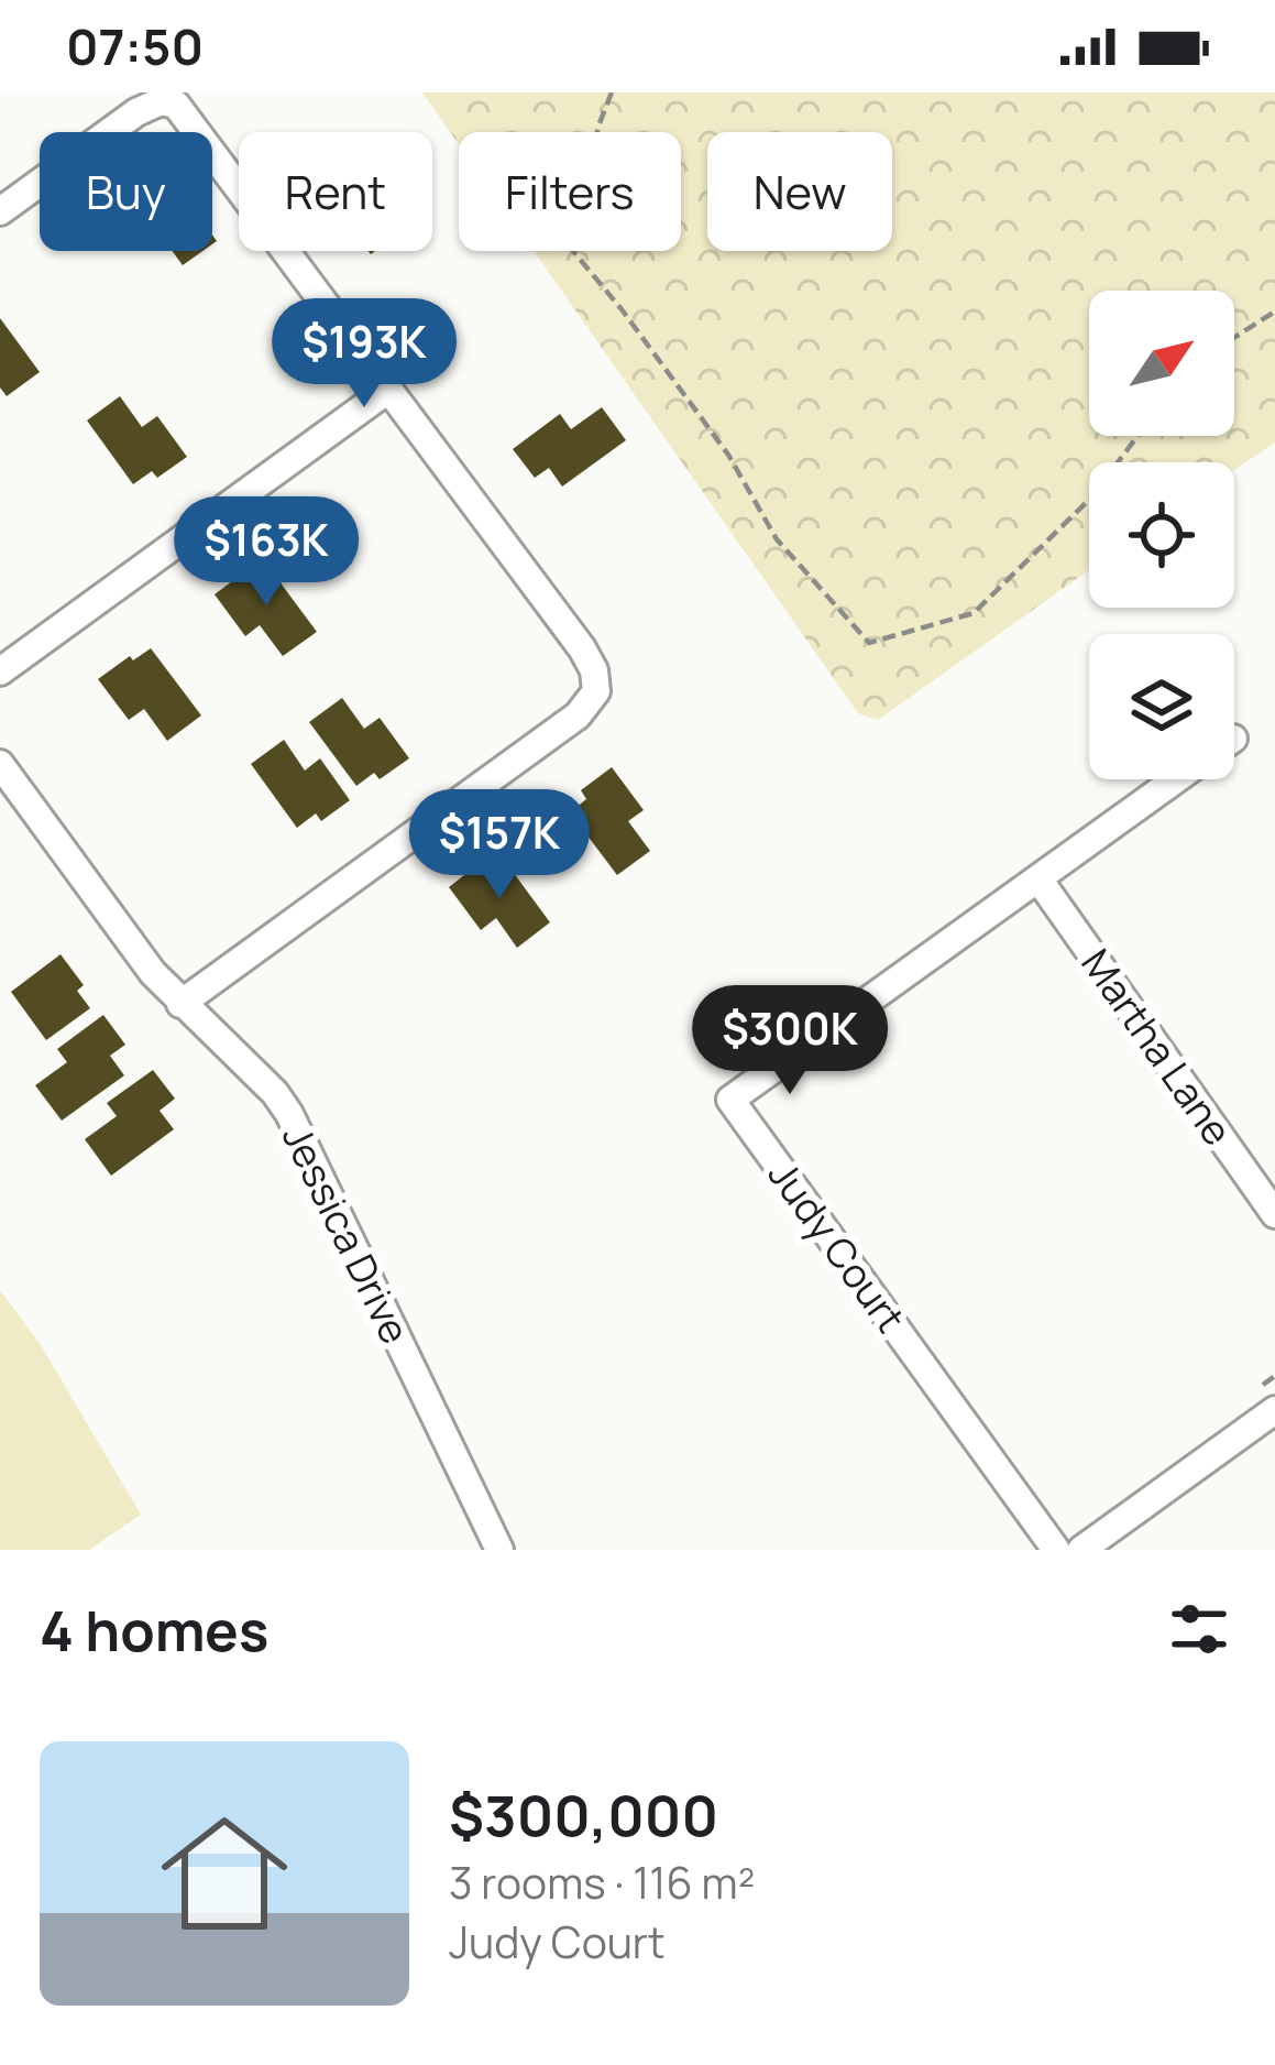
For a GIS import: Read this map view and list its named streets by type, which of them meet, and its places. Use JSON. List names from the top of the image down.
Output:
{
  "streets": {
    "street": ["Martha Lane", "Jessica Drive", "Judy Court"]
  },
  "crossings": [
    ["Martha Lane", "Judy Court"]
  ],
  "north": "top right",
  "page": {
    "status": "07:50",
    "chip": [
      "Buy",
      "Rent",
      "Filters",
      "New"
    ],
    "price": [
      "$193K",
      "$163K",
      "$157K",
      "$300K"
    ],
    "heading": "4 homes",
    "list": [
      {
        "name": "$300,000",
        "note": "3 rooms · 116 m² · Judy Court"
      }
    ]
  }
}
